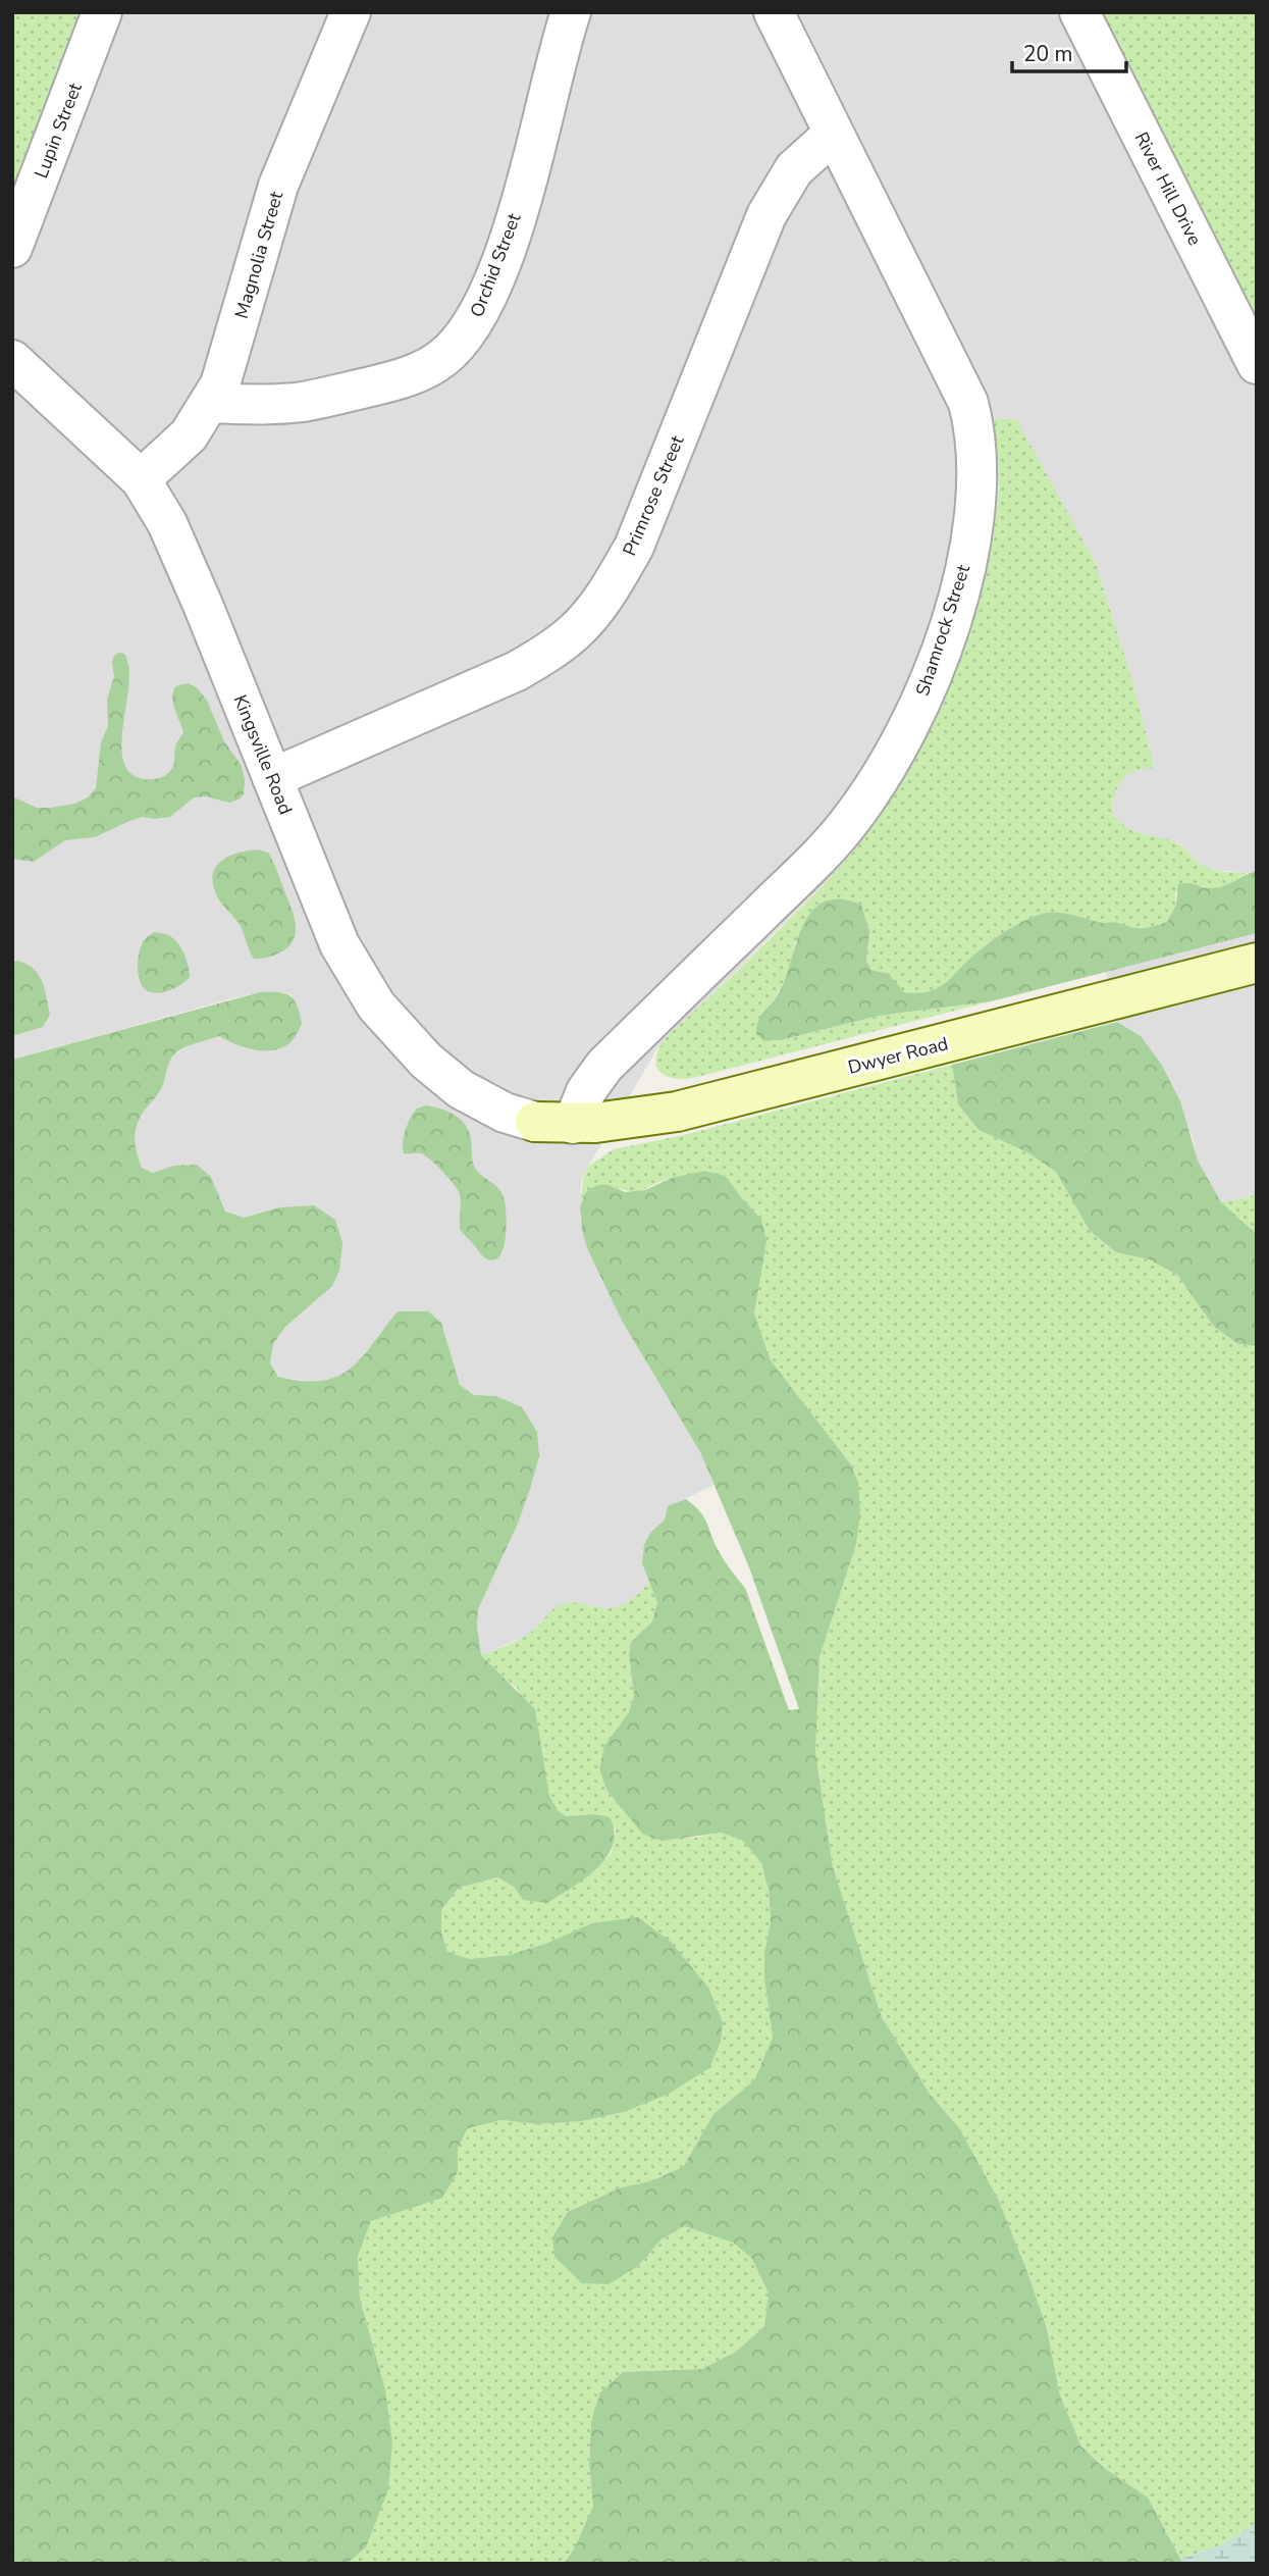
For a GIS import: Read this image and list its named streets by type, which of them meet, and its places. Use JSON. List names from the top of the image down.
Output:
{
  "streets": {
    "street": [
      "Lupin Street",
      "River Hill Drive",
      "Magnolia Street",
      "Orchid Street",
      "Primrose Street",
      "Shamrock Street",
      "Kingsville Road",
      "Dwyer Road"
    ]
  },
  "crossings": [
    ["Magnolia Street", "Orchid Street"],
    ["Magnolia Street", "Kingsville Road"],
    ["Primrose Street", "Shamrock Street"],
    ["Primrose Street", "Kingsville Road"],
    ["Shamrock Street", "Kingsville Road"],
    ["Shamrock Street", "Dwyer Road"],
    ["Kingsville Road", "Dwyer Road"]
  ],
  "scale_bar": "20 m"
}
